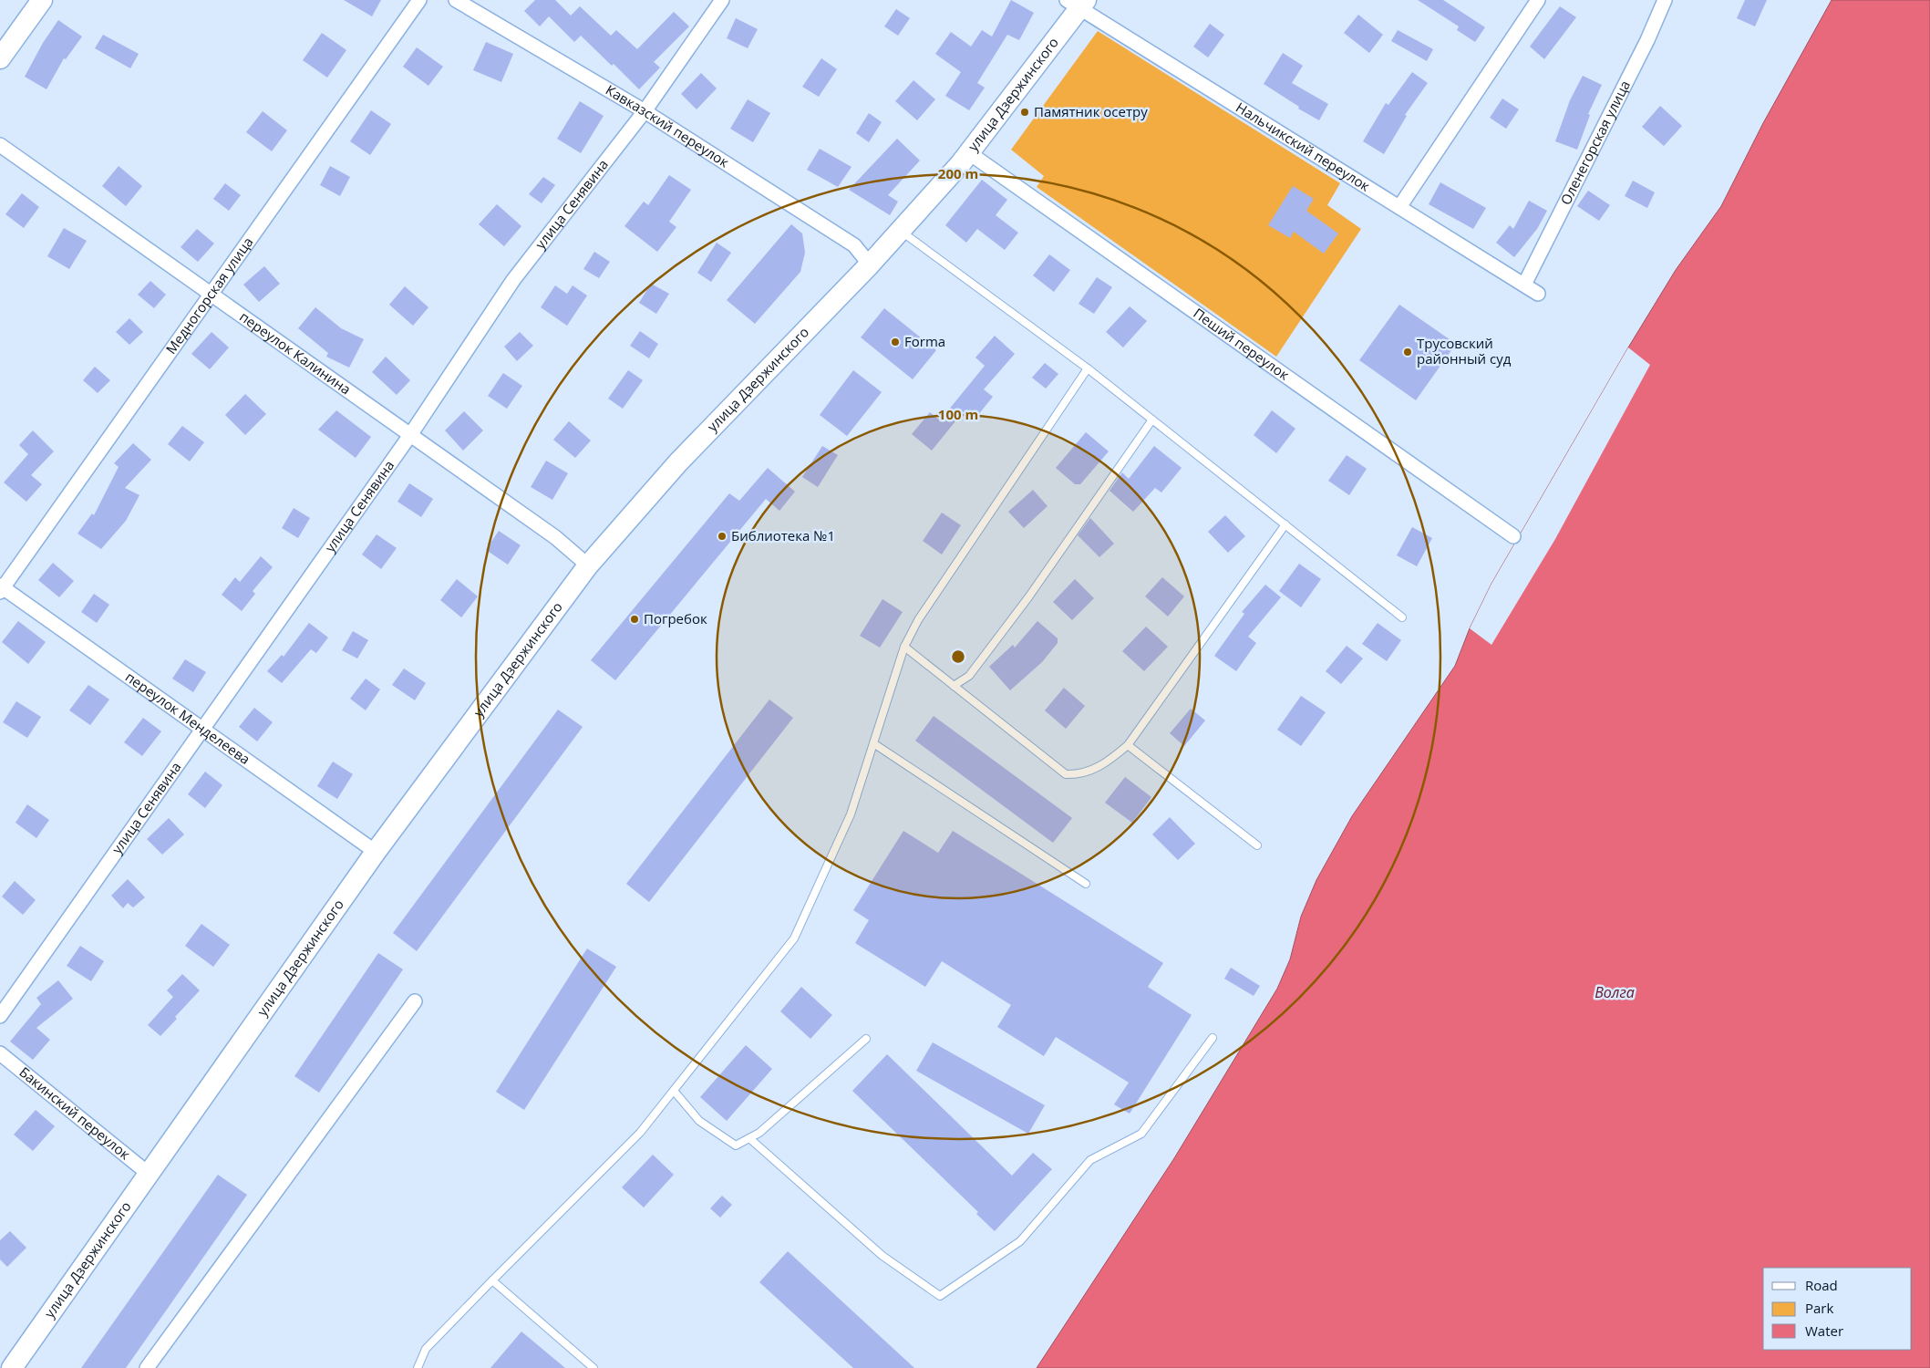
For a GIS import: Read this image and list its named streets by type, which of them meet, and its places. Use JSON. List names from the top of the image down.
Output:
{
  "streets": {
    "main road": ["улица Дзержинского"],
    "street": [
      "Кавказский переулок",
      "Оленегорская улица",
      "Нальчикский переулок",
      "улица Сенявина",
      "Медногорская улица",
      "Пеший переулок",
      "переулок Калинина",
      "переулок Менделеева",
      "Бакинский переулок"
    ]
  },
  "crossings": [
    ["улица Дзержинского", "Кавказский переулок"],
    ["улица Дзержинского", "Нальчикский переулок"],
    ["улица Дзержинского", "Пеший переулок"],
    ["улица Дзержинского", "переулок Калинина"],
    ["улица Дзержинского", "переулок Менделеева"],
    ["улица Дзержинского", "Бакинский переулок"],
    ["Кавказский переулок", "улица Сенявина"],
    ["Оленегорская улица", "Нальчикский переулок"],
    ["улица Сенявина", "переулок Калинина"],
    ["улица Сенявина", "переулок Менделеева"],
    ["Медногорская улица", "переулок Калинина"],
    ["Медногорская улица", "переулок Менделеева"]
  ],
  "water": ["Волга"],
  "places": [
    "Памятник осетру",
    "Forma",
    "Трусовский районный суд",
    "Библиотека №1",
    "Погребок"
  ],
  "legend": ["Road", "Park", "Water"],
  "rings": ["200 m", "100 m"]
}
